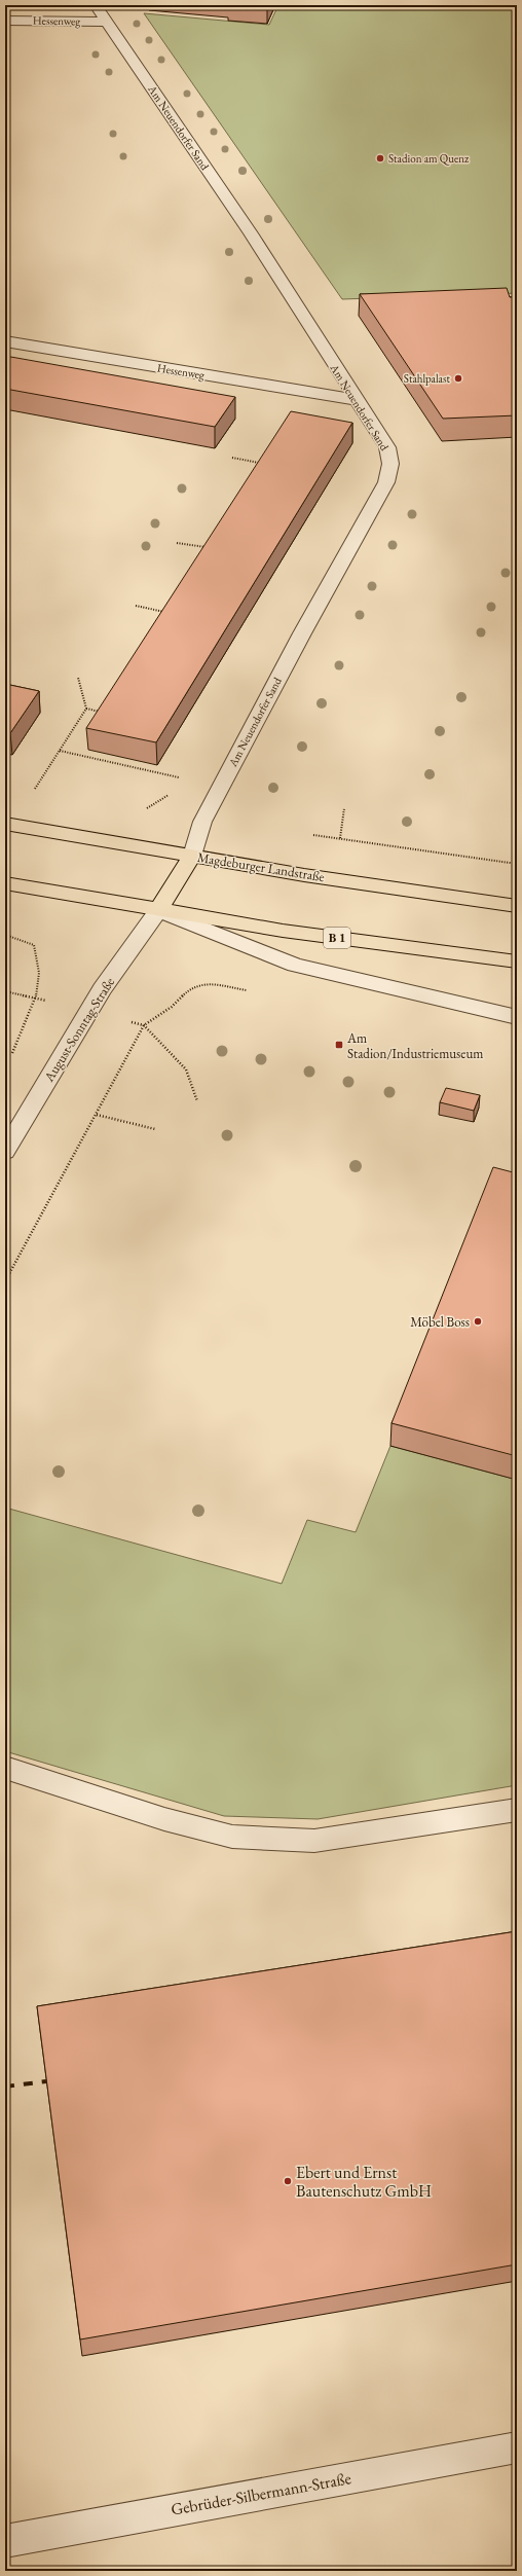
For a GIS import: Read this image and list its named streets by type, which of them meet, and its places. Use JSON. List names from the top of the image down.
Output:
{
  "streets": {
    "main road": ["Magdeburger Landstraße", "B 1"],
    "street": [
      "Hessenweg",
      "Am Neuendorfer Sand",
      "August-Sonntag-Straße",
      "Gebrüder-Silbermann-Straße"
    ]
  },
  "crossings": [
    ["Hessenweg", "Am Neuendorfer Sand"],
    ["Am Neuendorfer Sand", "Magdeburger Landstraße"],
    ["B 1", "August-Sonntag-Straße"]
  ],
  "places": {
    "other": [
      "Stadion am Quenz",
      "Stahlpalast",
      "Möbel Boss",
      "Ebert und Ernst Bautenschutz GmbH"
    ],
    "transit": ["Am Stadion/Industriemuseum"]
  }
}
